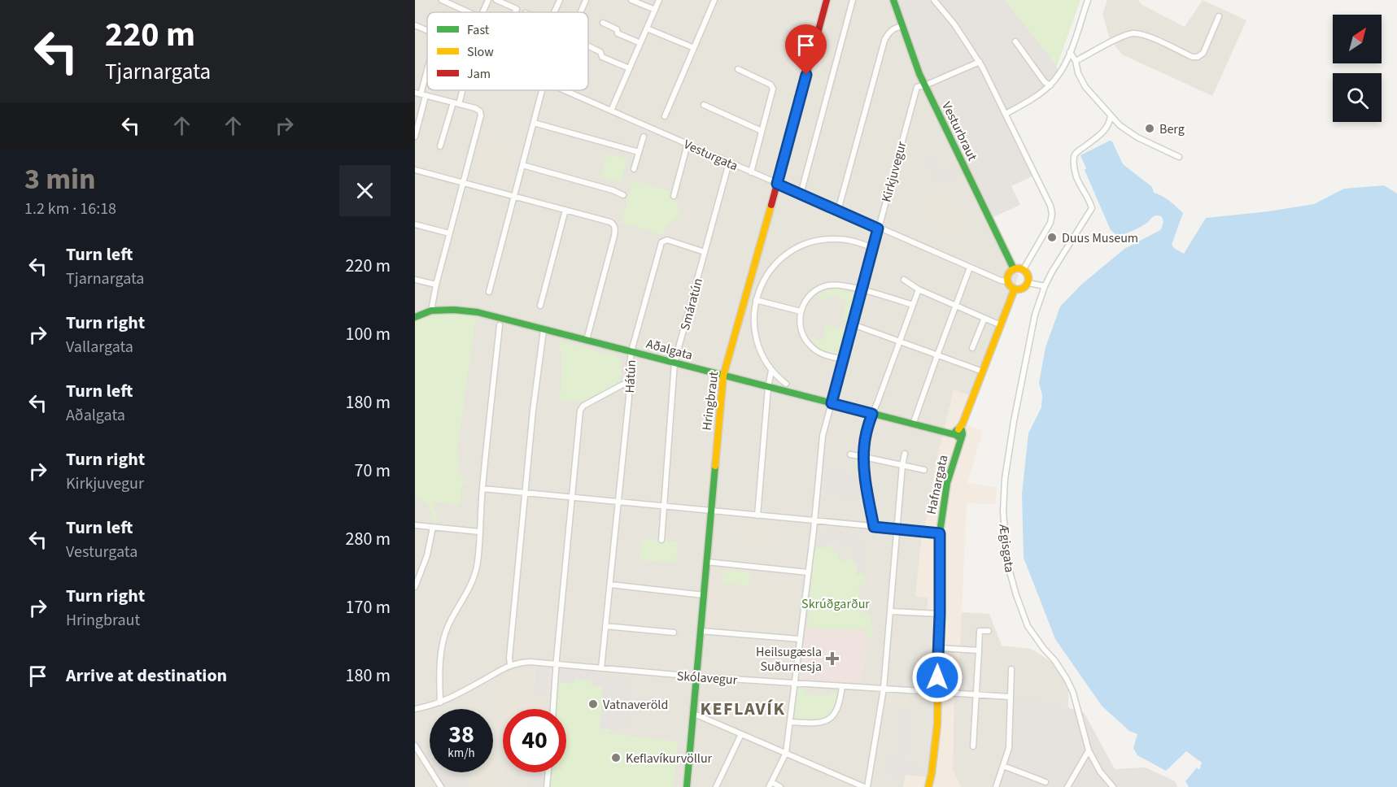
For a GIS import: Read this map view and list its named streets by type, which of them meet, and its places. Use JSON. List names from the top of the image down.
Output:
{
  "streets": {
    "street": [
      "Vesturbraut",
      "Vesturgata",
      "Kirkjuvegur",
      "Smáratún",
      "Aðalgata",
      "Hátún",
      "Hringbraut",
      "Hafnargata",
      "Ægisgata",
      "Skólavegur"
    ]
  },
  "crossings": [
    ["Vesturbraut", "Vesturgata"],
    ["Vesturbraut", "Kirkjuvegur"],
    ["Vesturbraut", "Hafnargata"],
    ["Vesturgata", "Kirkjuvegur"],
    ["Vesturgata", "Smáratún"],
    ["Vesturgata", "Hringbraut"],
    ["Vesturgata", "Hafnargata"],
    ["Kirkjuvegur", "Aðalgata"],
    ["Kirkjuvegur", "Skólavegur"],
    ["Smáratún", "Aðalgata"],
    ["Smáratún", "Hátún"],
    ["Aðalgata", "Hátún"],
    ["Aðalgata", "Hringbraut"],
    ["Aðalgata", "Hafnargata"],
    ["Hátún", "Skólavegur"],
    ["Hringbraut", "Skólavegur"],
    ["Hafnargata", "Skólavegur"]
  ],
  "districts": ["KEFLAVÍK"],
  "parks": ["Skrúðgarður"],
  "places": {
    "other": [
      "Berg",
      "Duus Museum",
      "Vatnaveröld",
      "Keflavíkurvöllur"
    ],
    "health": ["Heilsugæsla Suðurnesja"]
  },
  "legend": ["Fast", "Slow", "Jam"],
  "north": "top right",
  "page": {
    "turn": ["220 m", "Tjarnargata"],
    "heading": ["3 min", "1.2 km · 16:18"],
    "list": [
      {
        "name": "Turn left",
        "note": "Tjarnargata",
        "value": "220 m"
      },
      {
        "name": "Turn right",
        "note": "Vallargata",
        "value": "100 m"
      },
      {
        "name": "Turn left",
        "note": "Aðalgata",
        "value": "180 m"
      },
      {
        "name": "Turn right",
        "note": "Kirkjuvegur",
        "value": "70 m"
      },
      {
        "name": "Turn left",
        "note": "Vesturgata",
        "value": "280 m"
      },
      {
        "name": "Turn right",
        "note": "Hringbraut",
        "value": "170 m"
      },
      {
        "name": "Arrive at destination",
        "value": "180 m"
      }
    ],
    "speed": "38 km/h",
    "limit": "40"
  }
}
